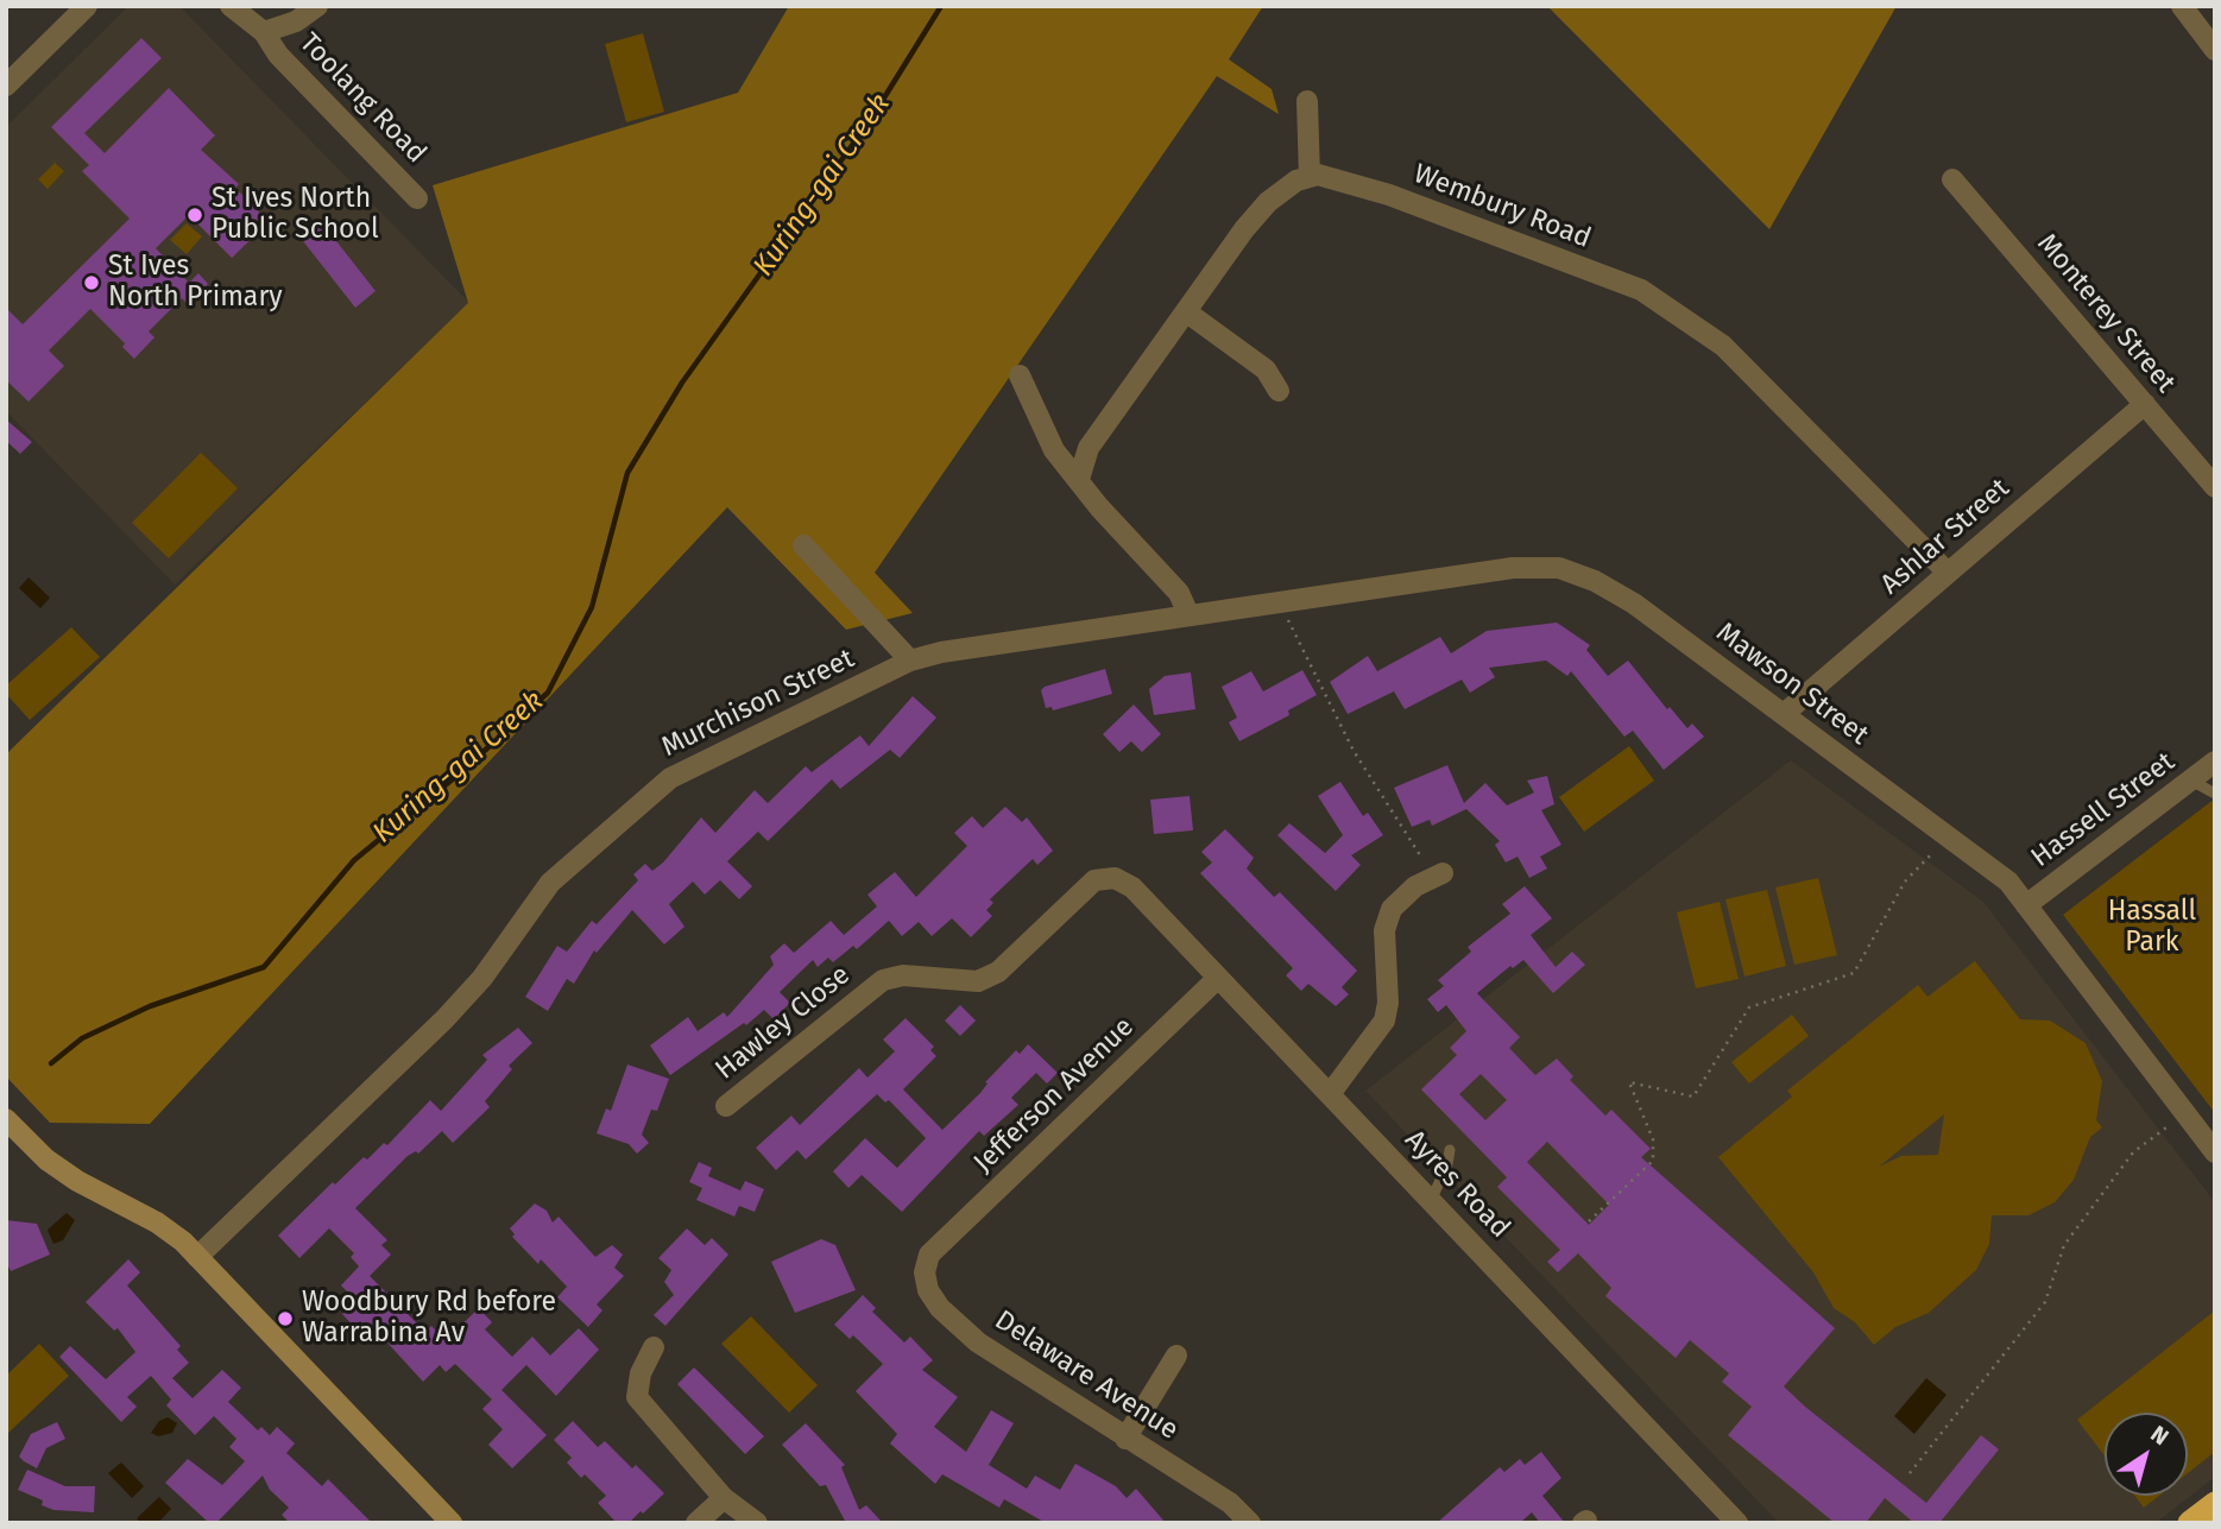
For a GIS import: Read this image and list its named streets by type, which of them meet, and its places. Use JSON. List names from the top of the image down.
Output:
{
  "streets": {
    "street": [
      "Toolang Road",
      "Wembury Road",
      "Monterey Street",
      "Ashlar Street",
      "Mawson Street",
      "Murchison Street",
      "Hassell Street",
      "Hawley Close",
      "Jefferson Avenue",
      "Ayres Road",
      "Delaware Avenue"
    ]
  },
  "crossings": [
    ["Wembury Road", "Ashlar Street"],
    ["Monterey Street", "Ashlar Street"],
    ["Ashlar Street", "Mawson Street"],
    ["Mawson Street", "Murchison Street"],
    ["Mawson Street", "Hassell Street"],
    ["Hawley Close", "Ayres Road"],
    ["Jefferson Avenue", "Ayres Road"],
    ["Jefferson Avenue", "Delaware Avenue"]
  ],
  "water": ["Kuring-gai Creek"],
  "parks": ["Hassall Park"],
  "places": ["St Ives North Public School", "St Ives North Primary", "Woodbury Rd before Warrabina Av"],
  "north": "top right"
}
